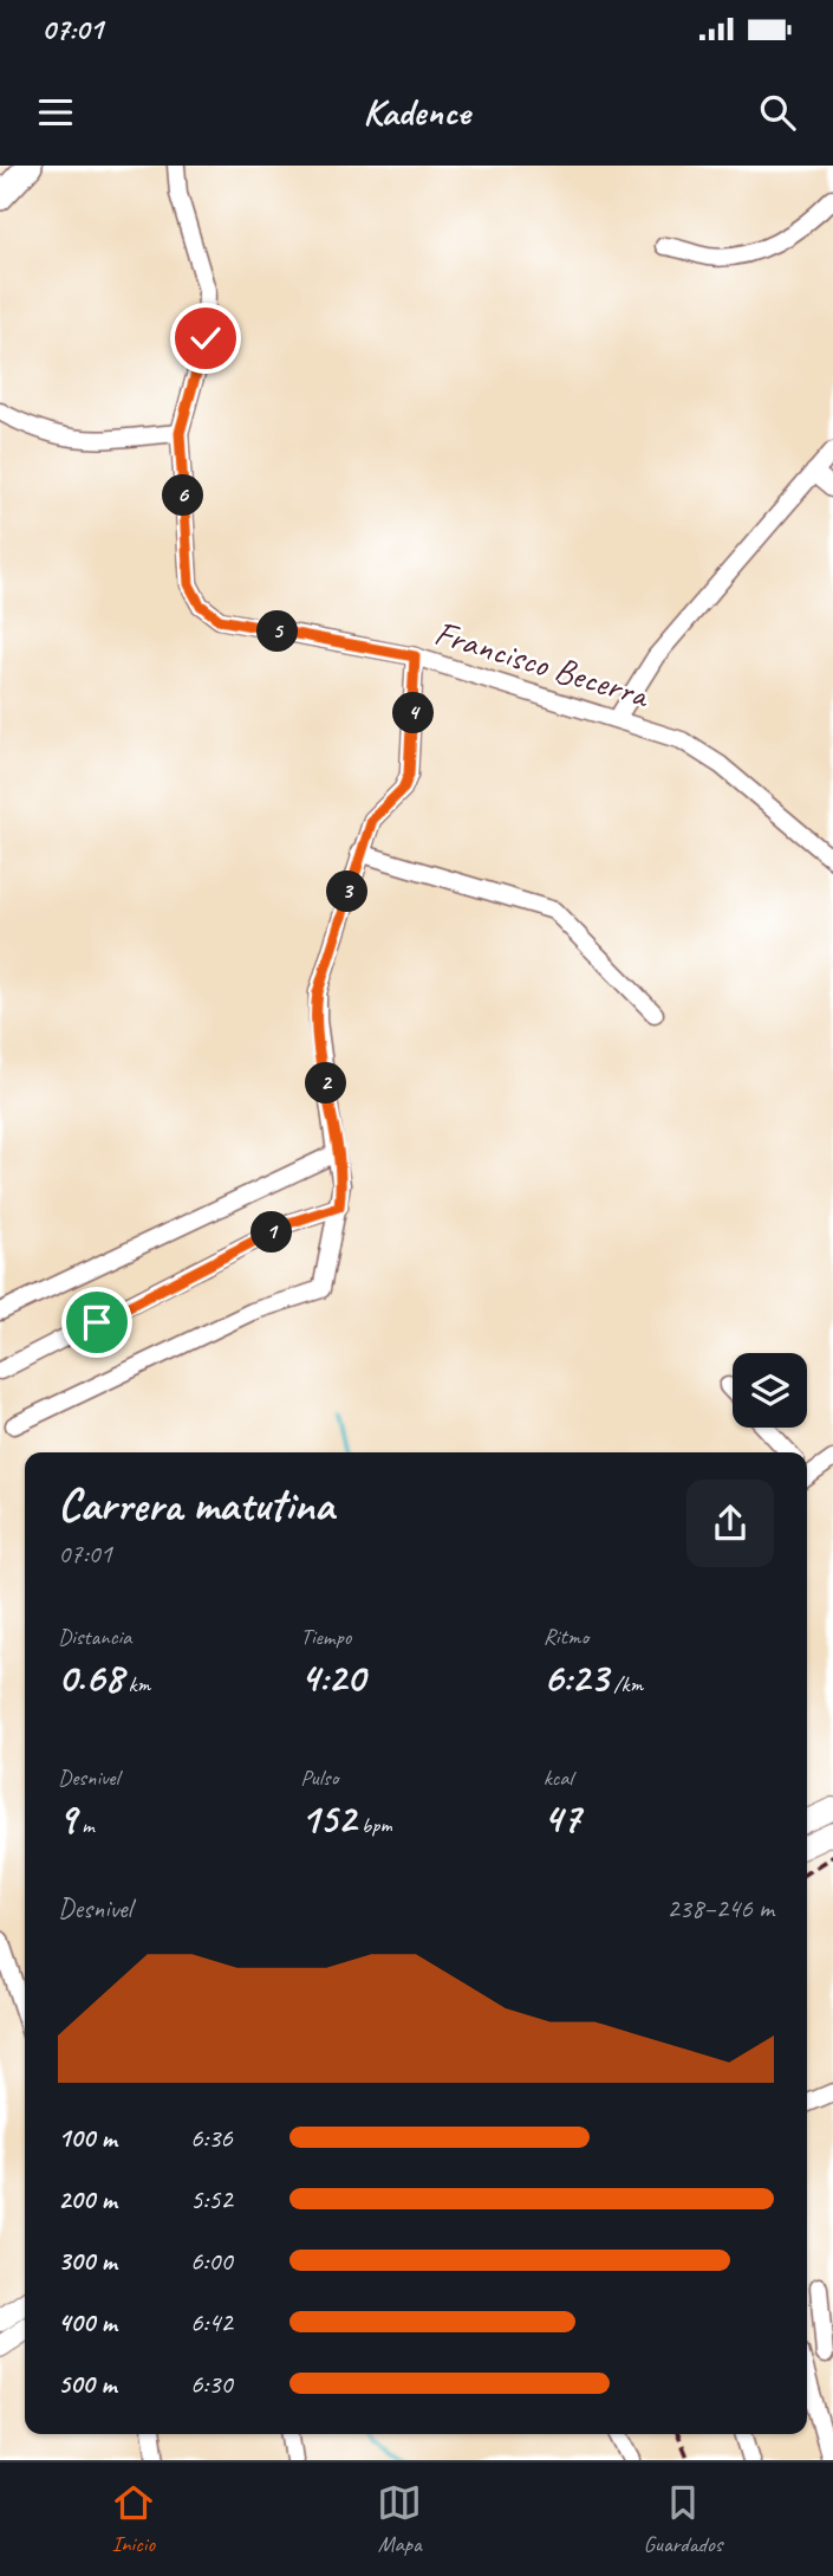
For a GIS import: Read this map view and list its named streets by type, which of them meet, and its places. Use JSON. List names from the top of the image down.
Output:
{
  "streets": {
    "street": ["Francisco Becerra"]
  },
  "page": {
    "status": "07:01",
    "header": "Kadence",
    "pins": [
      "6",
      "5",
      "4",
      "3",
      "2",
      "1"
    ],
    "heading": ["Carrera matutina", "07:01"],
    "stats": [
      ["Distancia", "0.68 km"],
      ["Tiempo", "4:20"],
      ["Ritmo", "6:23 /km"],
      ["Desnivel", "9 m"],
      ["Pulso", "152 bpm"],
      ["kcal", "47"]
    ],
    "chart": ["Desnivel", "238–246 m"],
    "list": [
      {
        "name": "100 m",
        "note": "6:36"
      },
      {
        "name": "200 m",
        "note": "5:52"
      },
      {
        "name": "300 m",
        "note": "6:00"
      },
      {
        "name": "400 m",
        "note": "6:42"
      },
      {
        "name": "500 m",
        "note": "6:30"
      }
    ],
    "tabs": ["Inicio", "Mapa", "Guardados"]
  }
}
